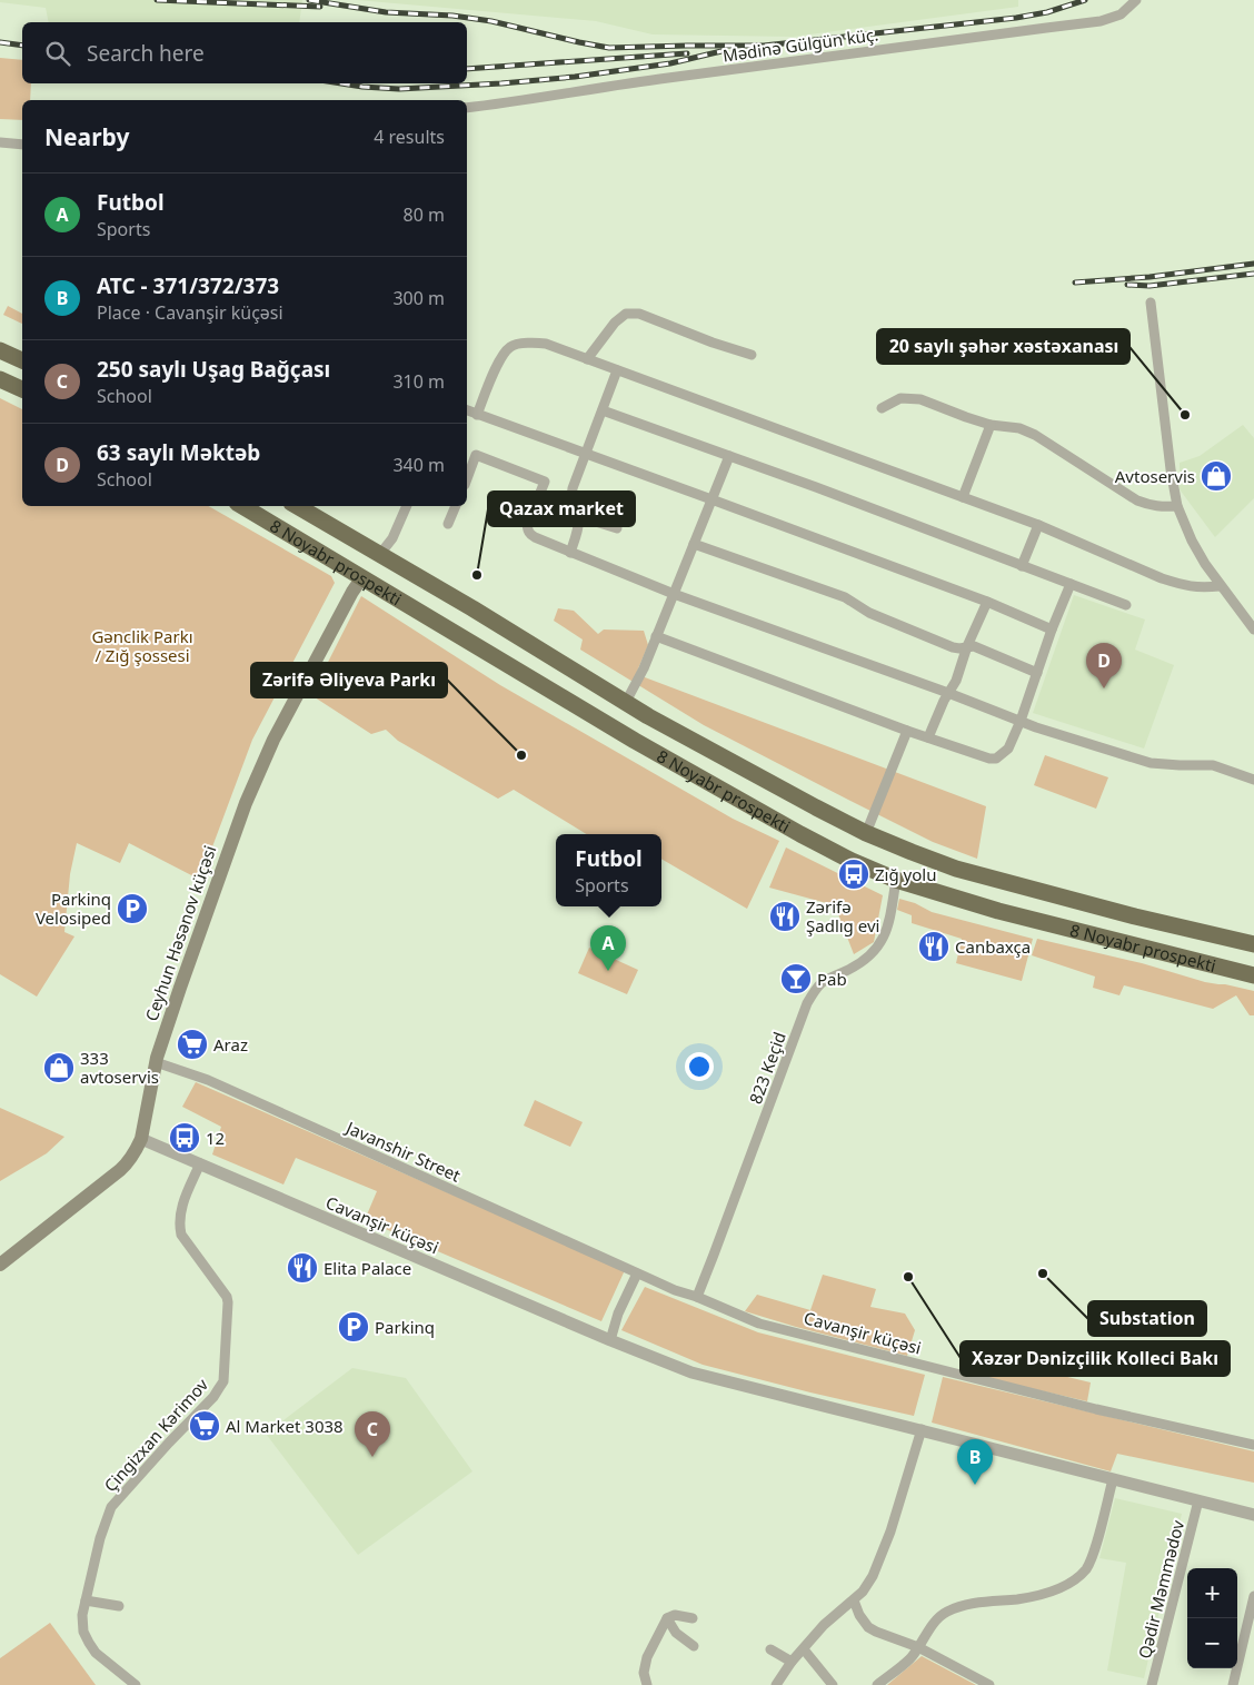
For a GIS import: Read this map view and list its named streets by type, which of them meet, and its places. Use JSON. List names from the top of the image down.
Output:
{
  "streets": {
    "highway": ["8 Noyabr prospekti"],
    "main road": ["Ceyhun Həsənov küçəsi"],
    "street": [
      "Mədinə Gülgün küç.",
      "823 Keçid",
      "Javanshir Street",
      "Cavanşir küçəsi",
      "Çingizxan Kərimov",
      "Qədir Məmmədov"
    ]
  },
  "crossings": [
    ["8 Noyabr prospekti", "Ceyhun Həsənov küçəsi"],
    ["8 Noyabr prospekti", "823 Keçid"],
    ["Ceyhun Həsənov küçəsi", "Javanshir Street"],
    ["Ceyhun Həsənov küçəsi", "Cavanşir küçəsi"],
    ["823 Keçid", "Cavanşir küçəsi"],
    ["Javanshir Street", "Cavanşir küçəsi"],
    ["Cavanşir küçəsi", "Çingizxan Kərimov"],
    ["Cavanşir küçəsi", "Qədir Məmmədov"]
  ],
  "parks": ["Gənclik Parkı / Zığ şossesi"],
  "places": {
    "other": [
      "20 saylı şəhər xəstəxanası",
      "Qazax market",
      "Zərifə Əliyeva Parkı",
      "Substation",
      "Xəzər Dənizçilik Kolleci Bakı"
    ],
    "shop": ["Avtoservis", "333 avtoservis"],
    "bus stop": ["Zığ yolu", "12"],
    "parking": ["Parkinq Velosiped", "Parkinq"],
    "restaurant": ["Zərifə Şadlıg evi", "Canbaxça", "Elita Palace"],
    "bar": ["Pab"],
    "supermarket": ["Araz", "Al Market 3038"]
  },
  "page": {
    "search": "Search here",
    "heading": ["Nearby", "4 results"],
    "list": [
      {
        "mark": "A",
        "name": "Futbol",
        "note": "Sports",
        "value": "80 m"
      },
      {
        "mark": "B",
        "name": "ATC - 371/372/373",
        "note": "Place · Cavanşir küçəsi",
        "value": "300 m"
      },
      {
        "mark": "C",
        "name": "250 saylı Uşag Bağçası",
        "note": "School",
        "value": "310 m"
      },
      {
        "mark": "D",
        "name": "63 saylı Məktəb",
        "note": "School",
        "value": "340 m"
      }
    ],
    "pins": [
      "D",
      "A",
      "C",
      "B"
    ],
    "popup": ["Futbol", "Sports"],
    "map_buttons": ["+", "−"]
  }
}
